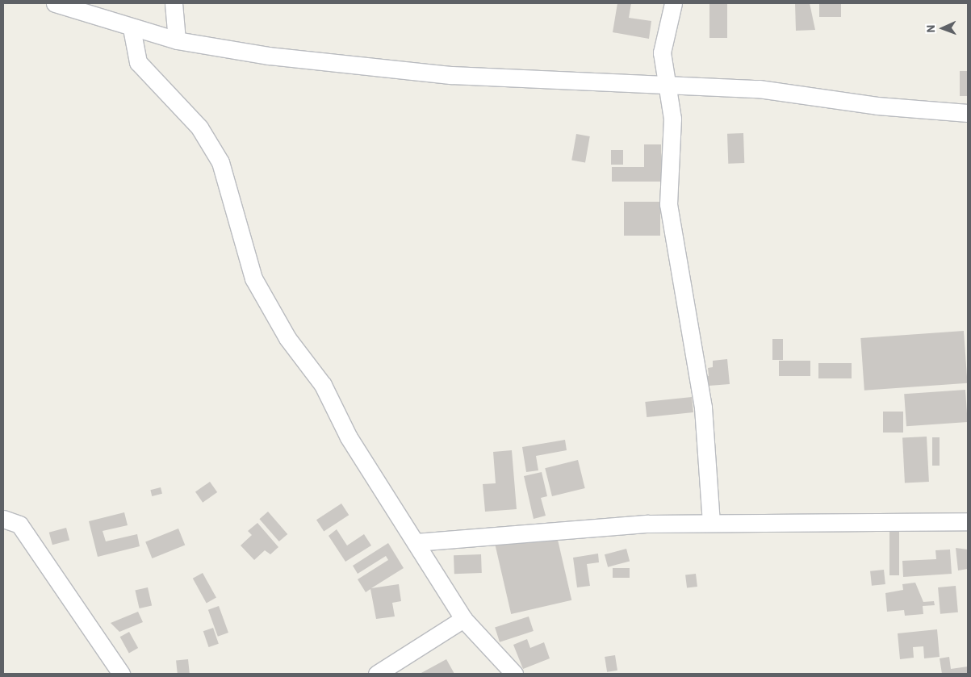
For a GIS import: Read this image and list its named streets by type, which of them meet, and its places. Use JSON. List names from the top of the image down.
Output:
{
  "north": "left"
}
